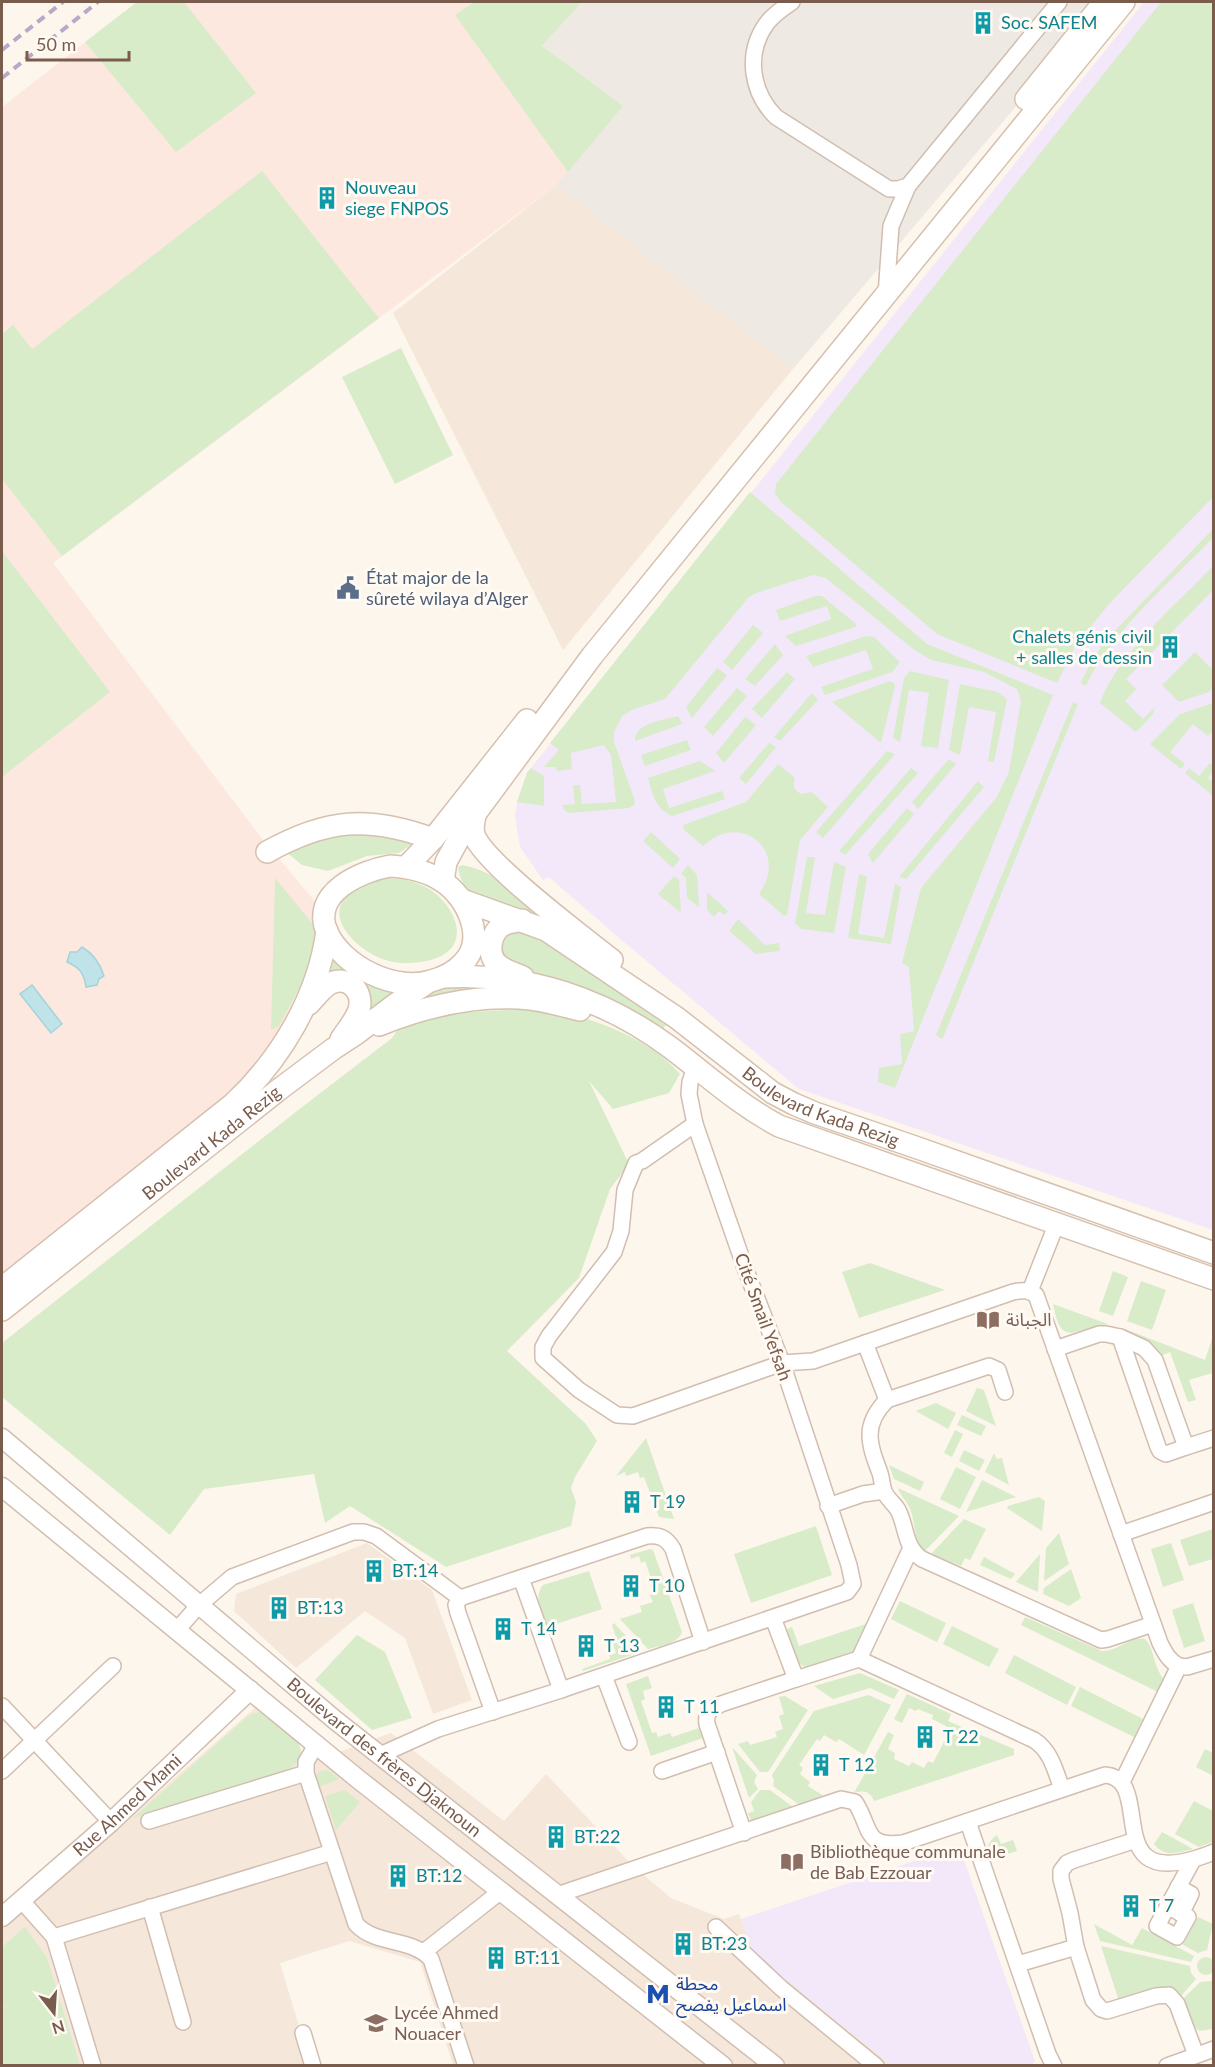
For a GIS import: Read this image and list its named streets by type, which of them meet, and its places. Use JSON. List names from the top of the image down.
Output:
{
  "streets": {
    "main road": ["Boulevard Kada Rezig"],
    "street": ["Cité Smail Yefsah", "Boulevard des frères Djaknoun", "Rue Ahmed Mami"]
  },
  "crossings": [
    ["Boulevard Kada Rezig", "Cité Smail Yefsah"],
    ["Boulevard des frères Djaknoun", "Rue Ahmed Mami"]
  ],
  "places": {
    "building": [
      "Soc. SAFEM",
      "Nouveau siege FNPOS",
      "Chalets génis civil + salles de dessin",
      "T 19",
      "BT:14",
      "T 10",
      "BT:13",
      "T 14",
      "T 13",
      "T 11",
      "T 22",
      "T 12",
      "BT:22",
      "BT:12",
      "T 7",
      "BT:23",
      "BT:11"
    ],
    "public building": ["État major de la sûreté wilaya d’Alger"],
    "library": ["الجبانة", "Bibliothèque communale de Bab Ezzouar"],
    "metro station": ["محطة اسماعيل يفصح"],
    "school or university": ["Lycée Ahmed Nouacer"]
  },
  "scale_bar": "50 m",
  "north": "bottom"
}
